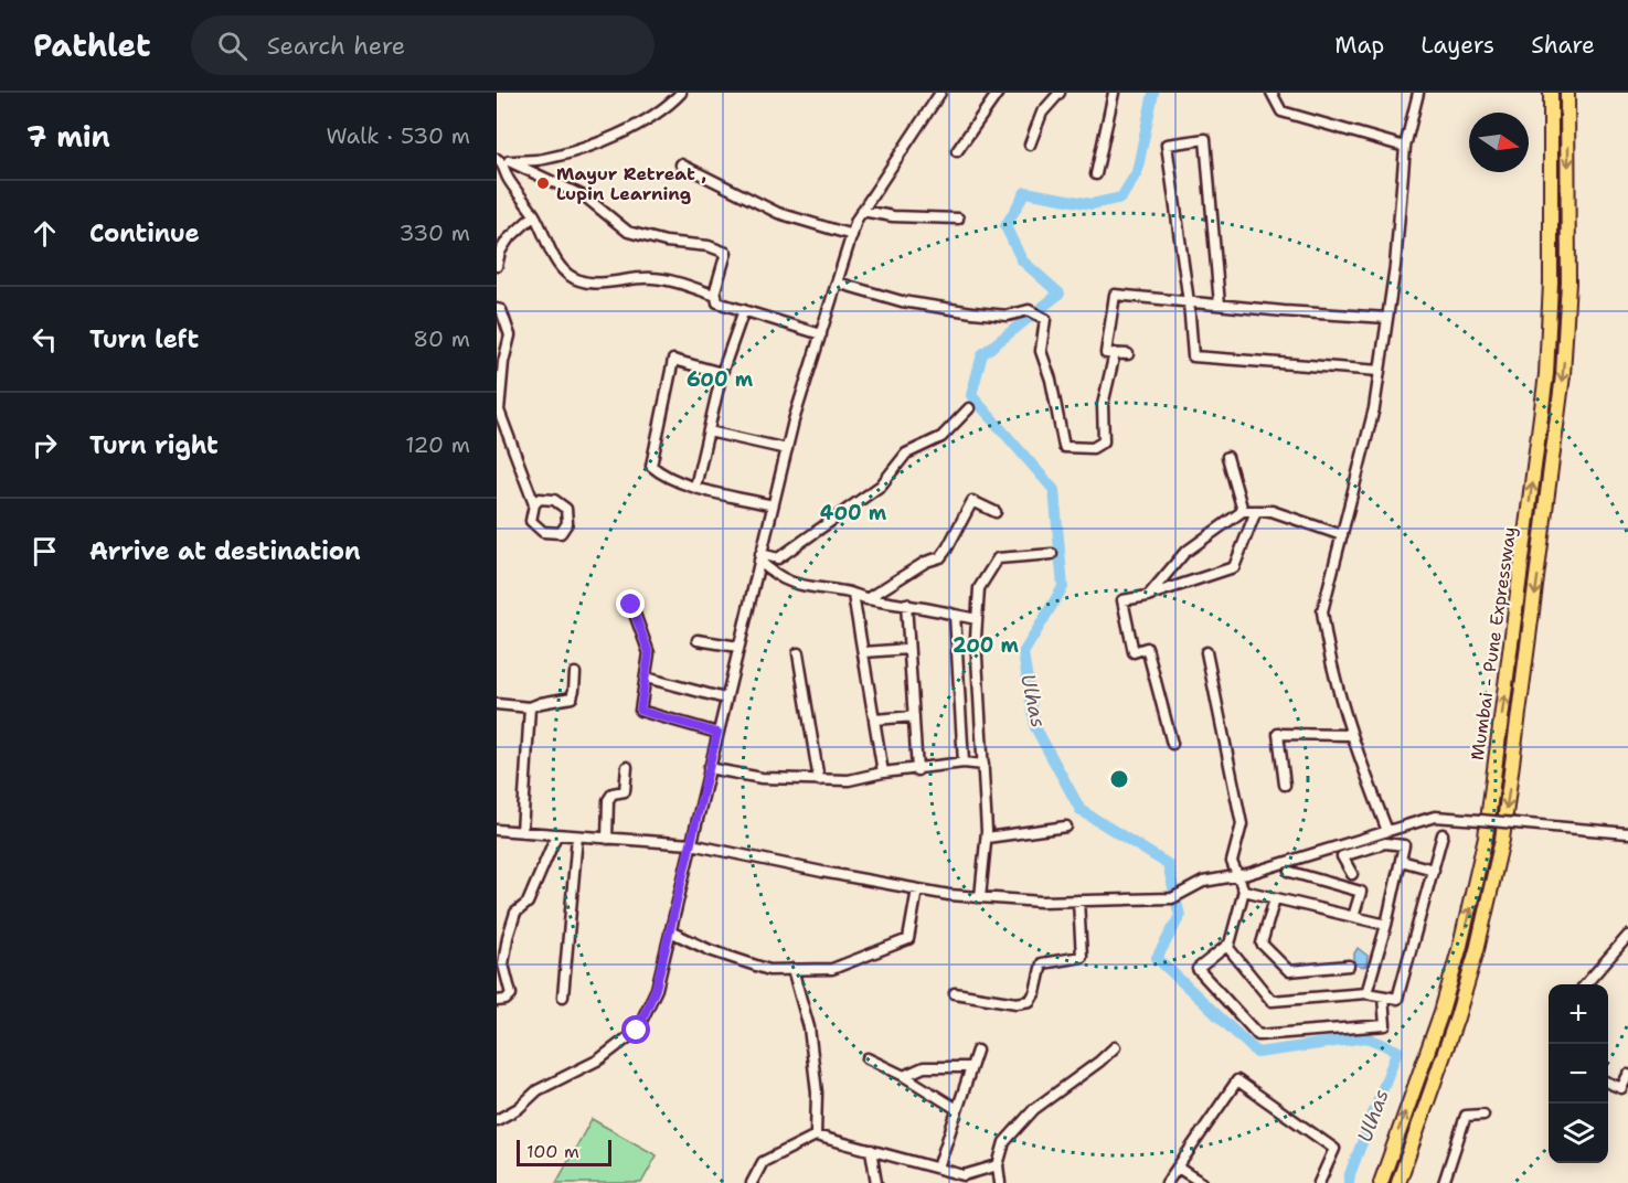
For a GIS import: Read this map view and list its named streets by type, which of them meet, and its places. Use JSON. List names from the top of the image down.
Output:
{
  "streets": {
    "highway": ["Mumbai - Pune Expressway"]
  },
  "water": ["Ulhas"],
  "places": ["Mayur Retreat , Lupin Learning"],
  "scale_bar": "100 m",
  "north": "right",
  "page": {
    "header": "Pathlet",
    "search": "Search here",
    "nav": ["Map", "Layers", "Share"],
    "heading": ["7 min", "Walk · 530 m"],
    "list": [
      ["Continue", "330 m"],
      ["Turn left", "80 m"],
      ["Turn right", "120 m"],
      "Arrive at destination"
    ],
    "map_buttons": ["+", "−"],
    "scale": "100 m"
  },
  "rings": ["600 m", "400 m", "200 m"]
}
